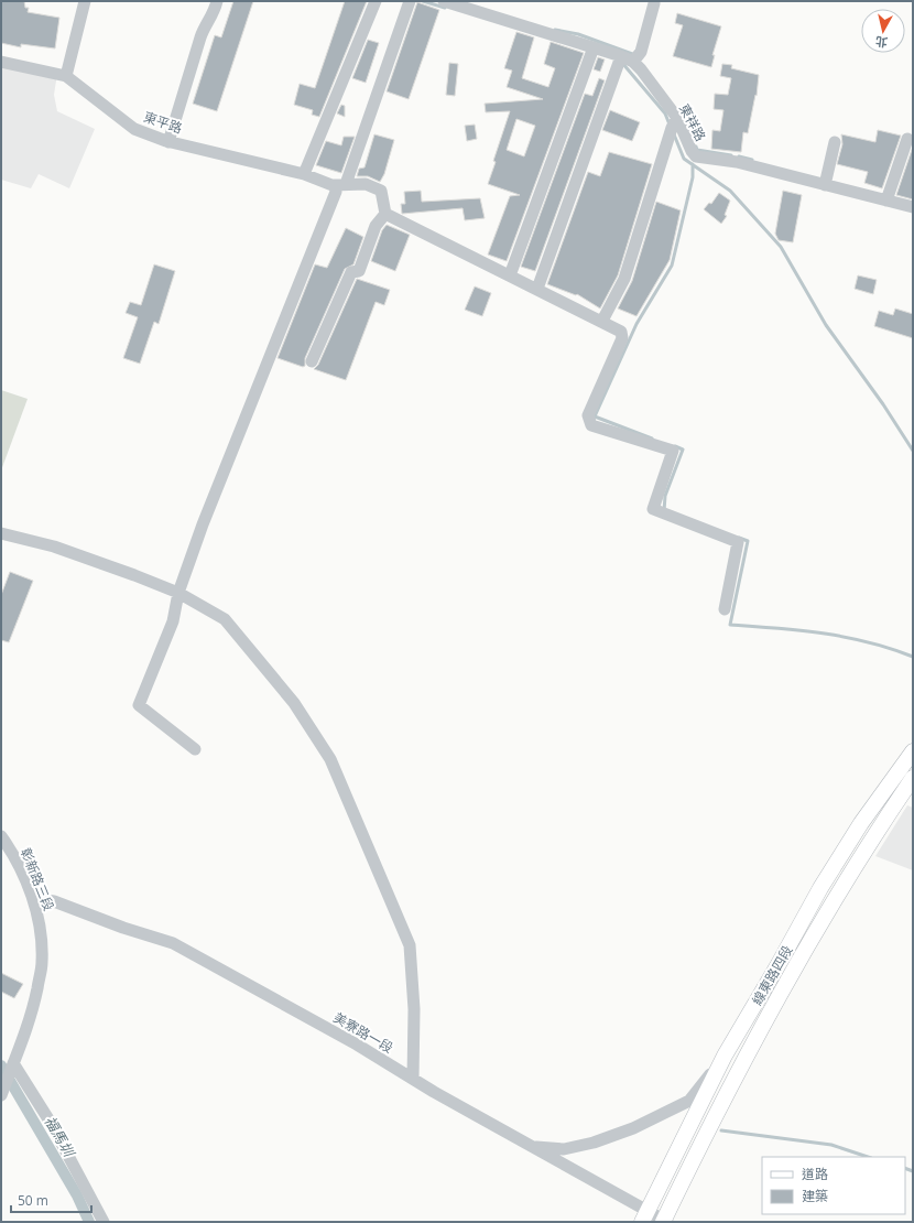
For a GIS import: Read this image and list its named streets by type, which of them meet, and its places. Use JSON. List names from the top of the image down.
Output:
{
  "streets": {
    "main road": ["線東路四段"],
    "street": [
      "東平路",
      "東祥路",
      "彰新路三段",
      "美寮路一段"
    ]
  },
  "crossings": [
    ["彰新路三段", "美寮路一段"],
    ["線東路四段", "美寮路一段"]
  ],
  "water": ["福馬圳"],
  "legend": ["道路", "建築"],
  "scale_bar": "50 m",
  "north": "bottom"
}
